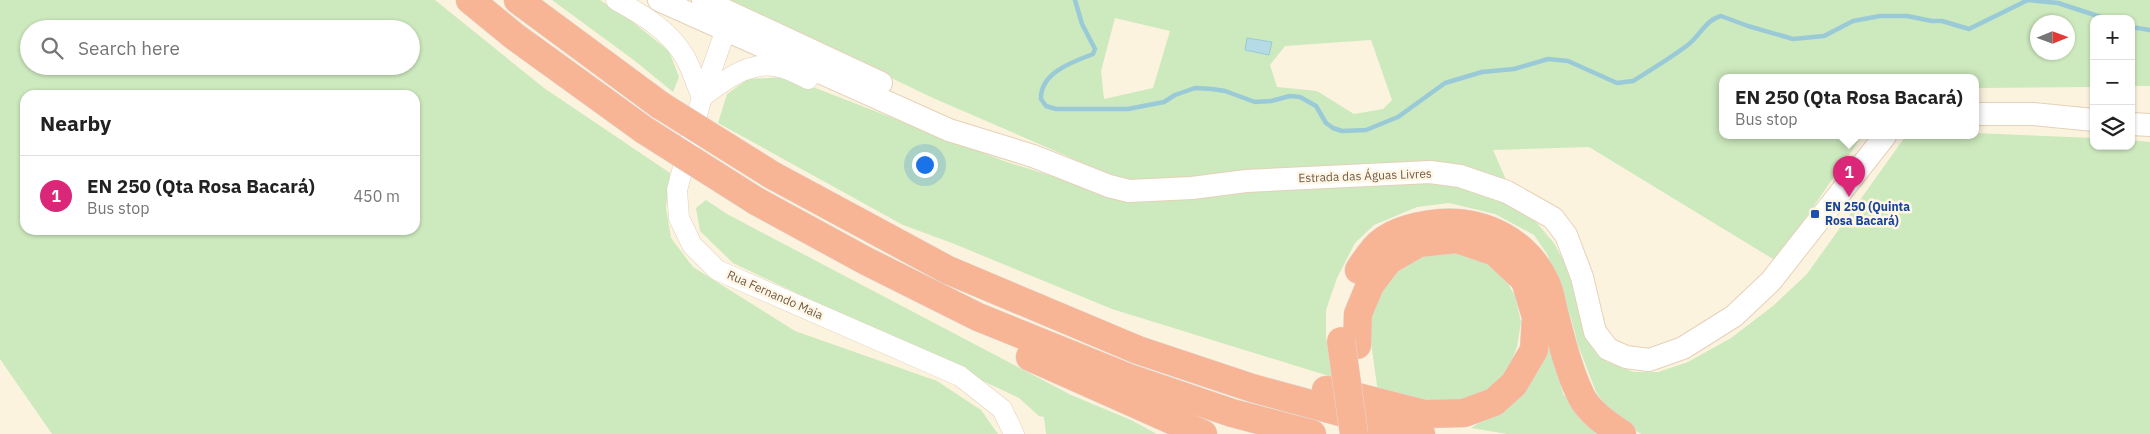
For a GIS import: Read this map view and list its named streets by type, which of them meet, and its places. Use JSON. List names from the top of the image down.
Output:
{
  "streets": {
    "main road": ["Estrada das Águas Livres"],
    "street": ["Rua Fernando Maia"]
  },
  "places": {
    "transit": ["EN 250 (Quinta Rosa Bacará)"]
  },
  "north": "right",
  "page": {
    "map_buttons": ["+", "−"],
    "search": "Search here",
    "popup": ["EN 250 (Qta Rosa Bacará)", "Bus stop"],
    "heading": "Nearby",
    "list": [
      {
        "mark": "1",
        "name": "EN 250 (Qta Rosa Bacará)",
        "note": "Bus stop",
        "value": "450 m"
      }
    ],
    "pins": "1"
  }
}
